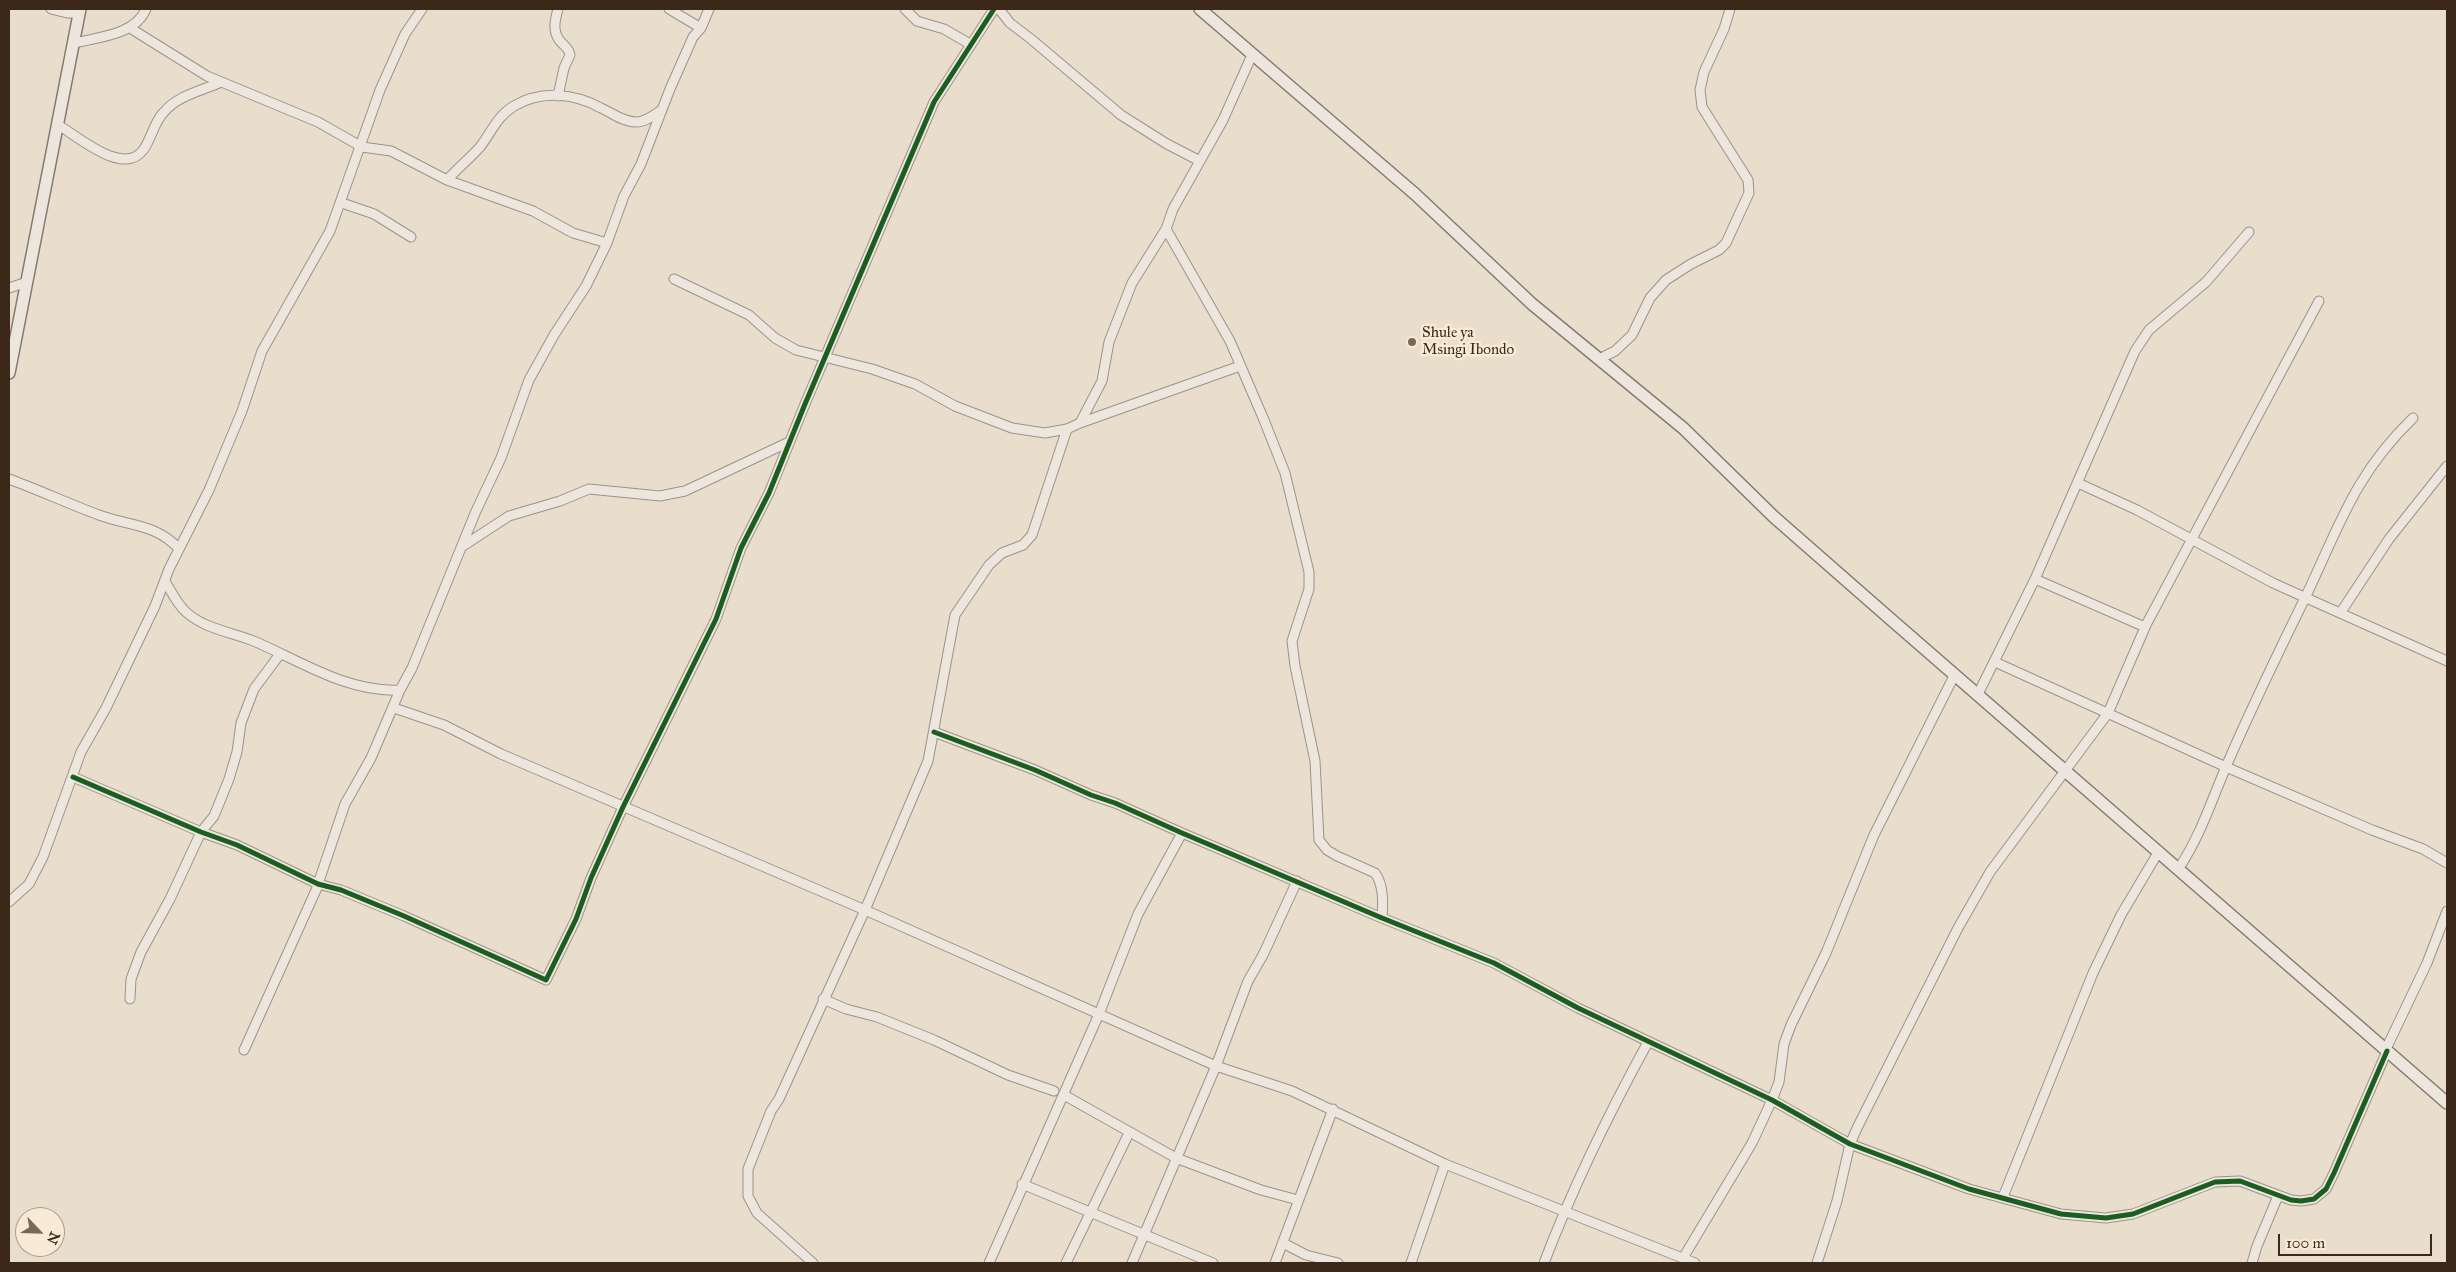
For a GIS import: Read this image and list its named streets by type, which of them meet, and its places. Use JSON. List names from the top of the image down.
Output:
{
  "places": ["Shule ya Msingi Ibondo"],
  "scale_bar": "100 m",
  "north": "bottom right"
}
